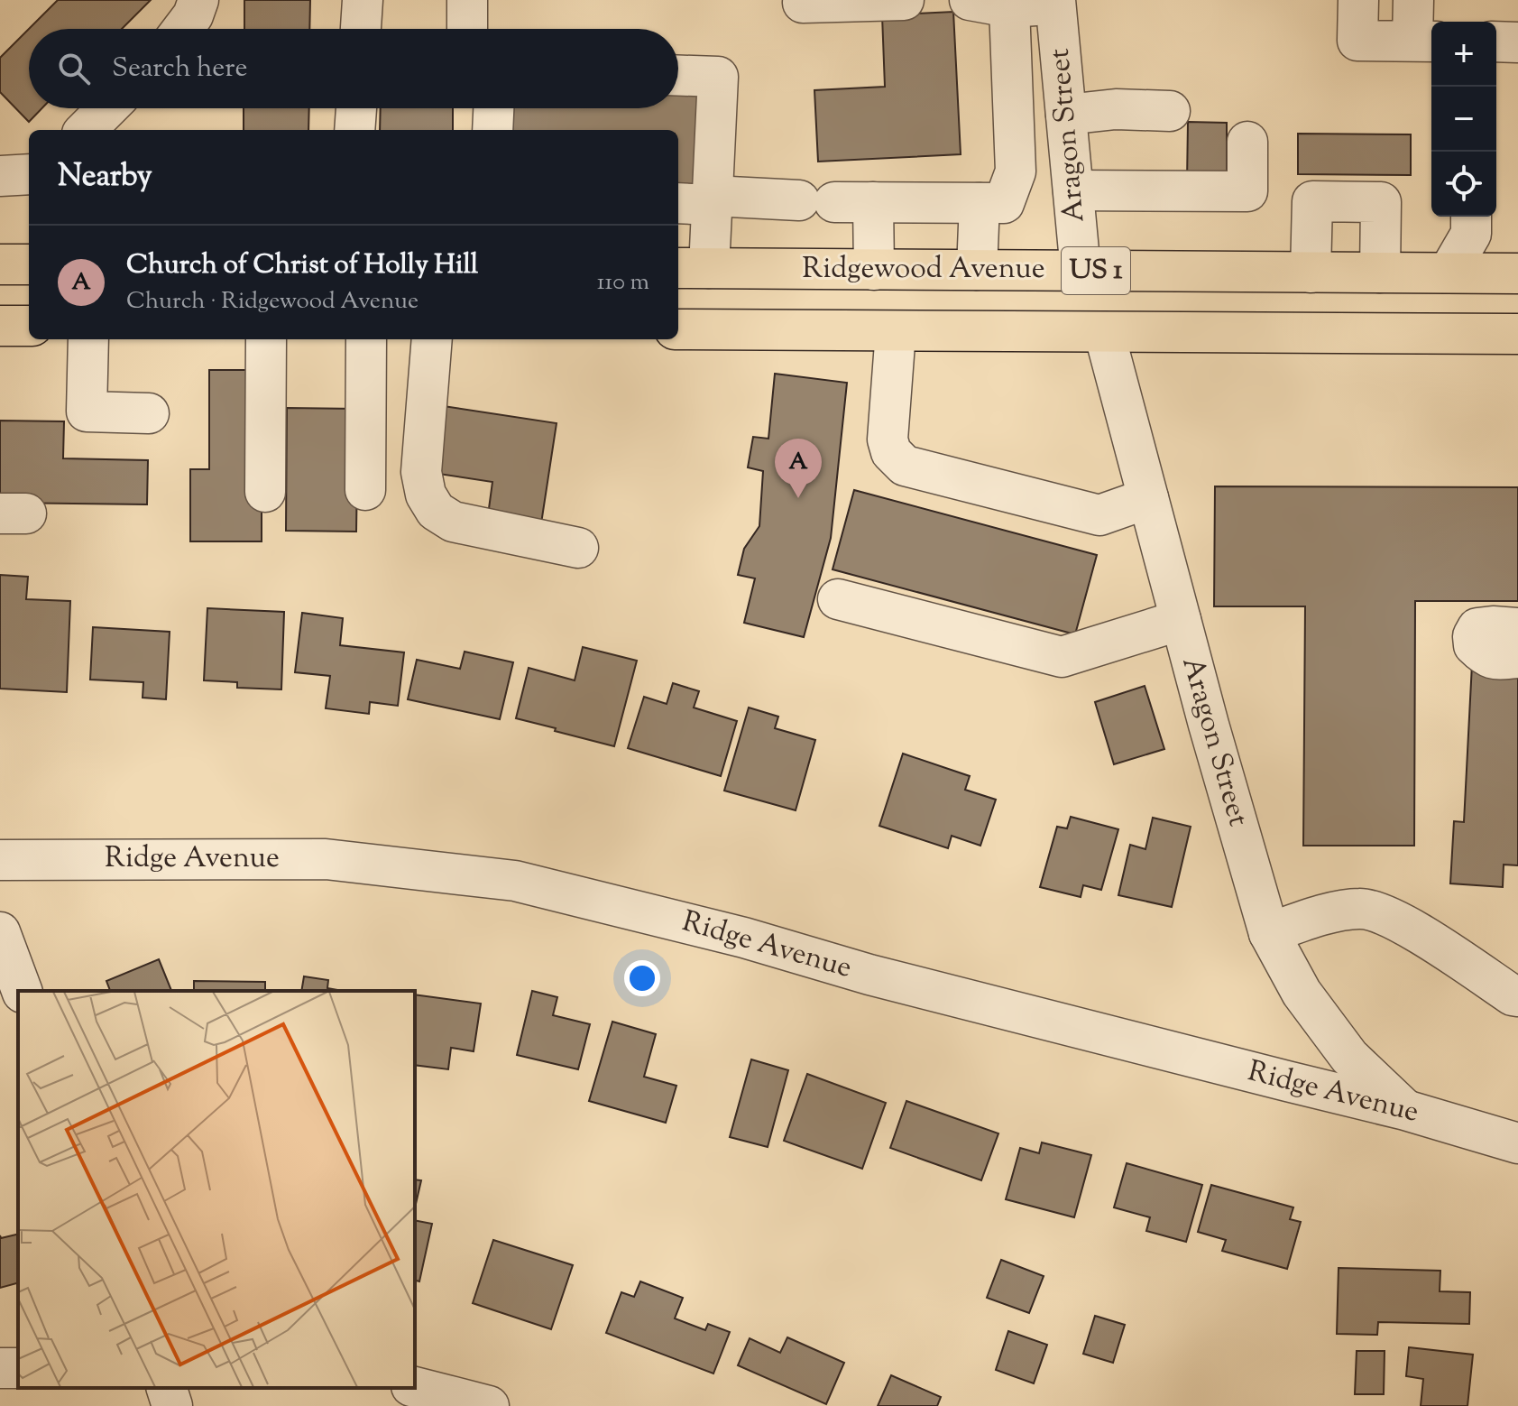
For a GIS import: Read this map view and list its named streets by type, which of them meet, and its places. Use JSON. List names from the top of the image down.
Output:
{
  "streets": {
    "main road": ["Ridgewood Avenue", "US 1"],
    "street": ["Aragon Street", "Ridge Avenue"]
  },
  "crossings": [
    ["Aragon Street", "Ridgewood Avenue"],
    ["Aragon Street", "Ridge Avenue"]
  ],
  "page": {
    "map_buttons": ["+", "−"],
    "search": "Search here",
    "heading": "Nearby",
    "list": [
      {
        "mark": "A",
        "name": "Church of Christ of Holly Hill",
        "note": "Church · Ridgewood Avenue",
        "value": "110 m"
      }
    ],
    "pins": "A"
  }
}
